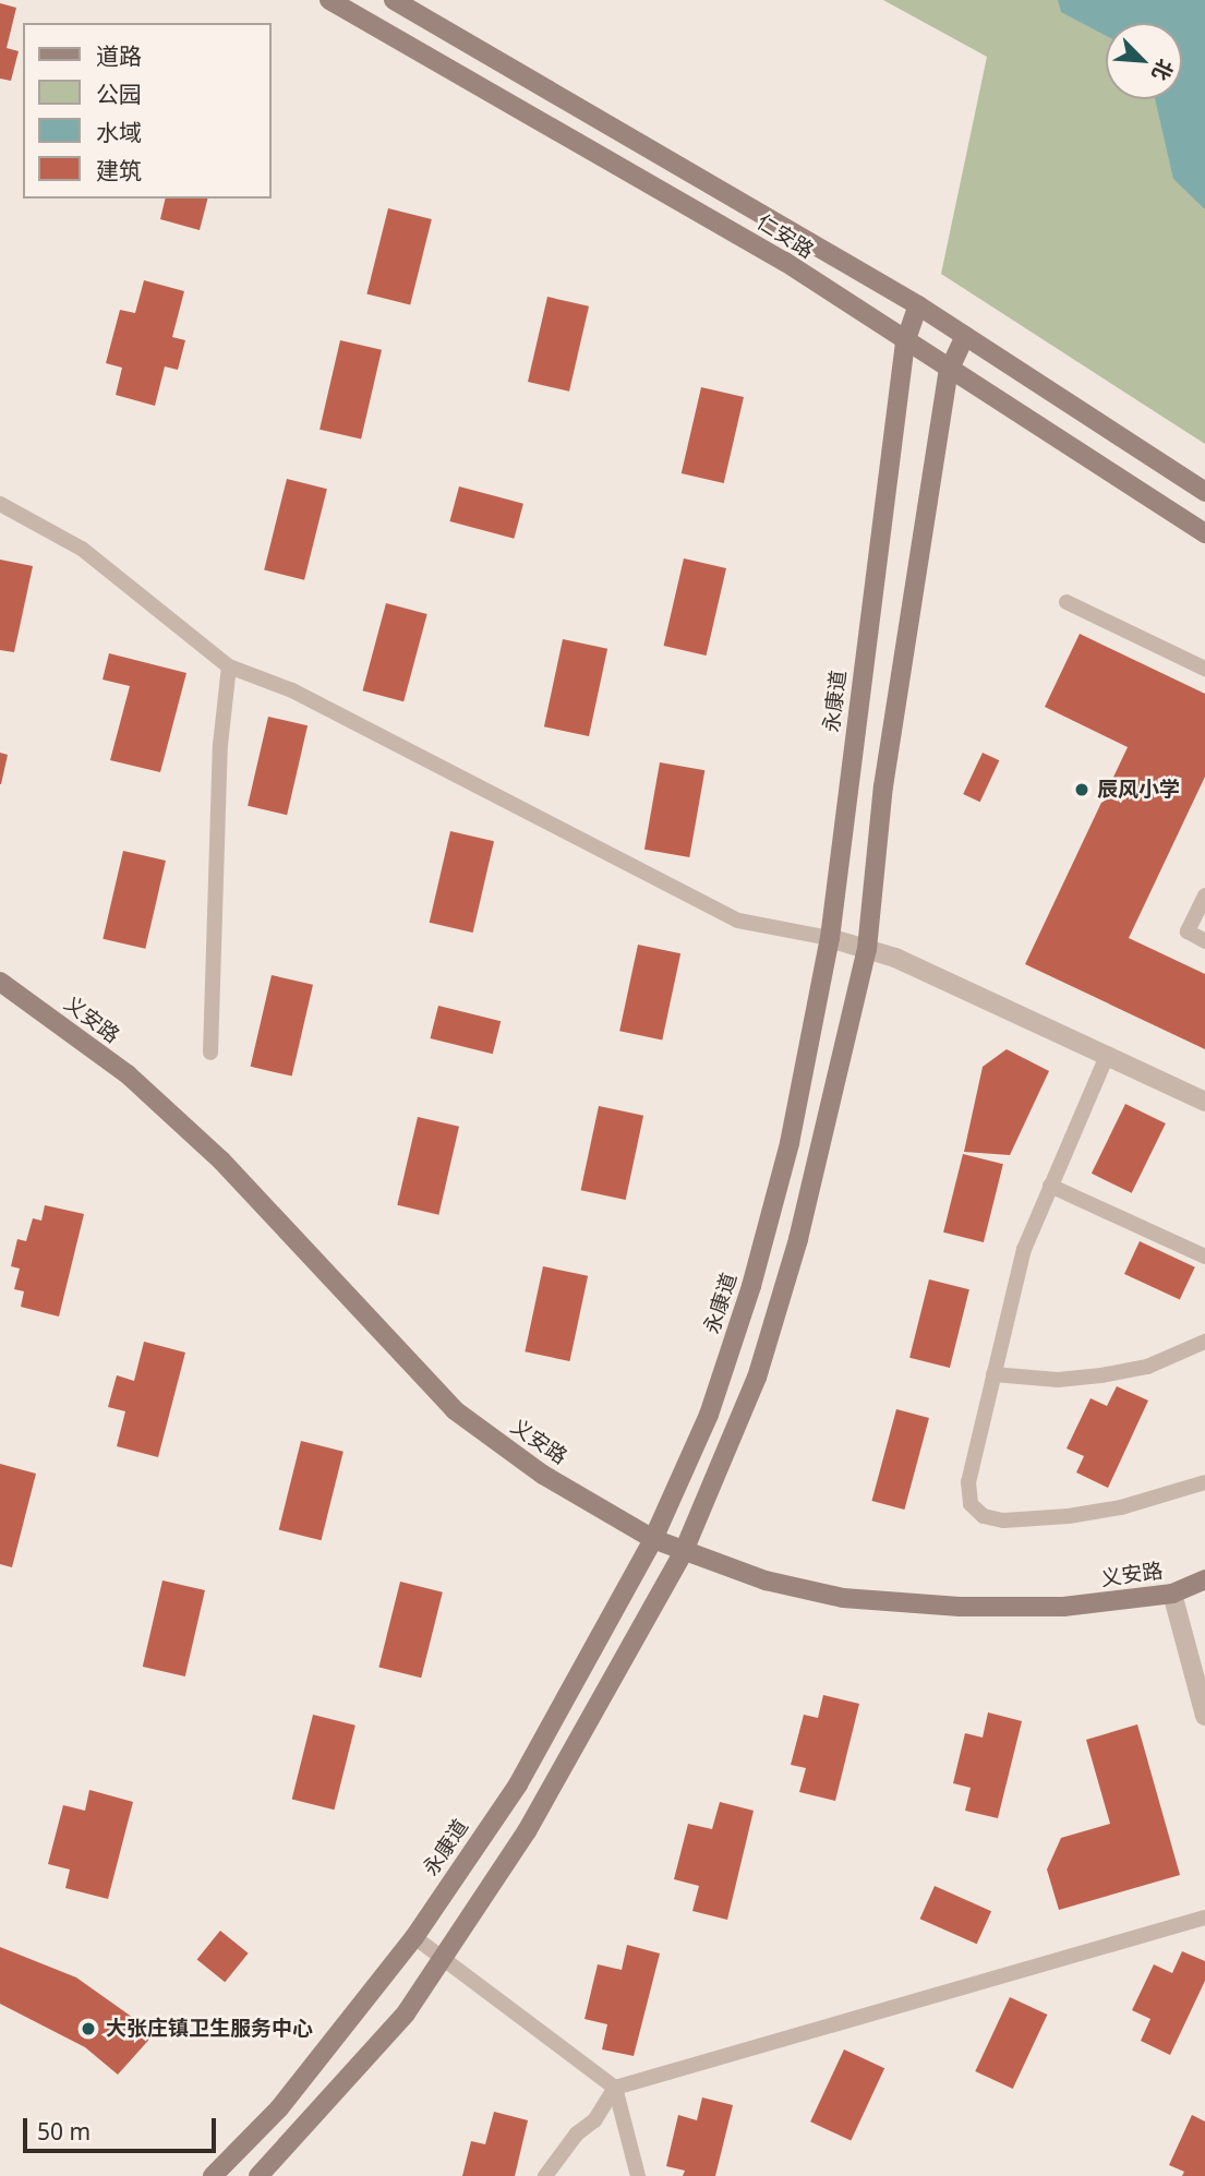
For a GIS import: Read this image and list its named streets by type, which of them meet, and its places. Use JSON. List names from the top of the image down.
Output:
{
  "streets": {
    "street": ["仁安路", "永康道", "义安路"]
  },
  "crossings": [
    ["仁安路", "永康道"],
    ["永康道", "义安路"]
  ],
  "places": ["辰风小学", "大张庄镇卫生服务中心"],
  "legend": [
    "道路",
    "公园",
    "水域",
    "建筑"
  ],
  "scale_bar": "50 m",
  "north": "bottom right"
}
